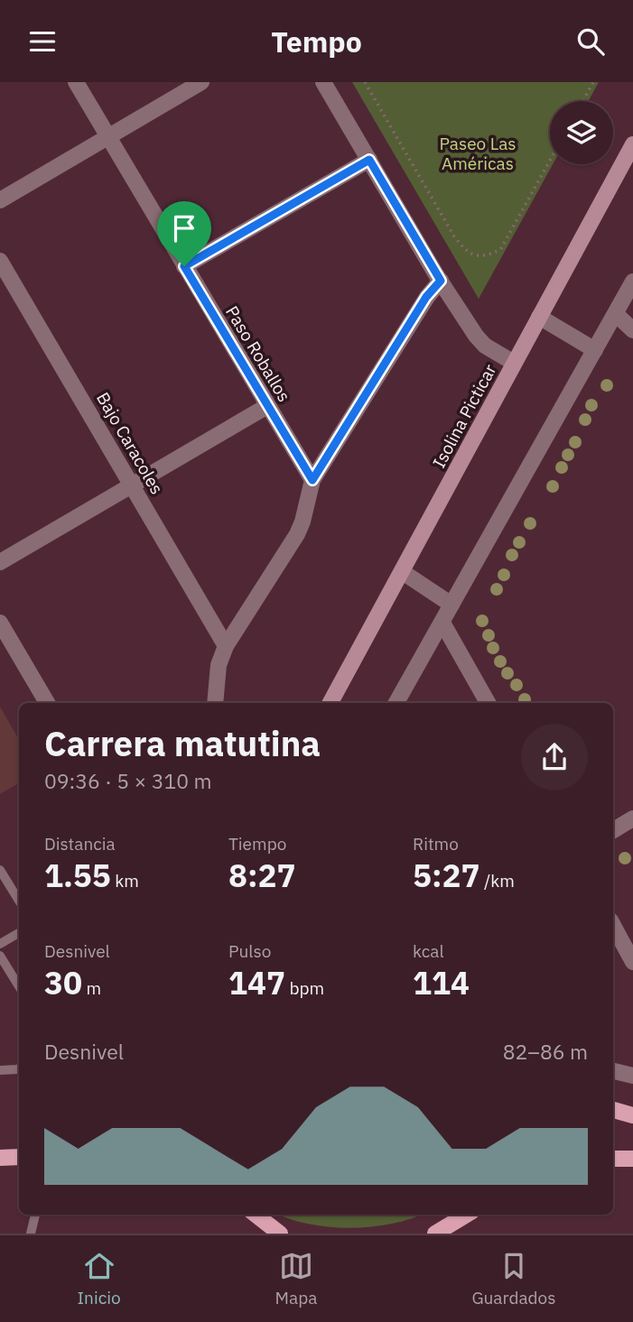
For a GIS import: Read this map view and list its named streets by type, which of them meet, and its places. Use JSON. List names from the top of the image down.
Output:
{
  "streets": {
    "main road": ["Isolina Picticar"],
    "street": ["Paso Roballos", "Bajo Caracoles"]
  },
  "parks": ["Paseo Las Américas"],
  "page": {
    "header": "Tempo",
    "heading": ["Carrera matutina", "09:36 · 5 × 310 m"],
    "stats": [
      ["Distancia", "1.55 km"],
      ["Tiempo", "8:27"],
      ["Ritmo", "5:27 /km"],
      ["Desnivel", "30 m"],
      ["Pulso", "147 bpm"],
      ["kcal", "114"]
    ],
    "chart": ["Desnivel", "82–86 m"],
    "tabs": ["Inicio", "Mapa", "Guardados"]
  }
}
